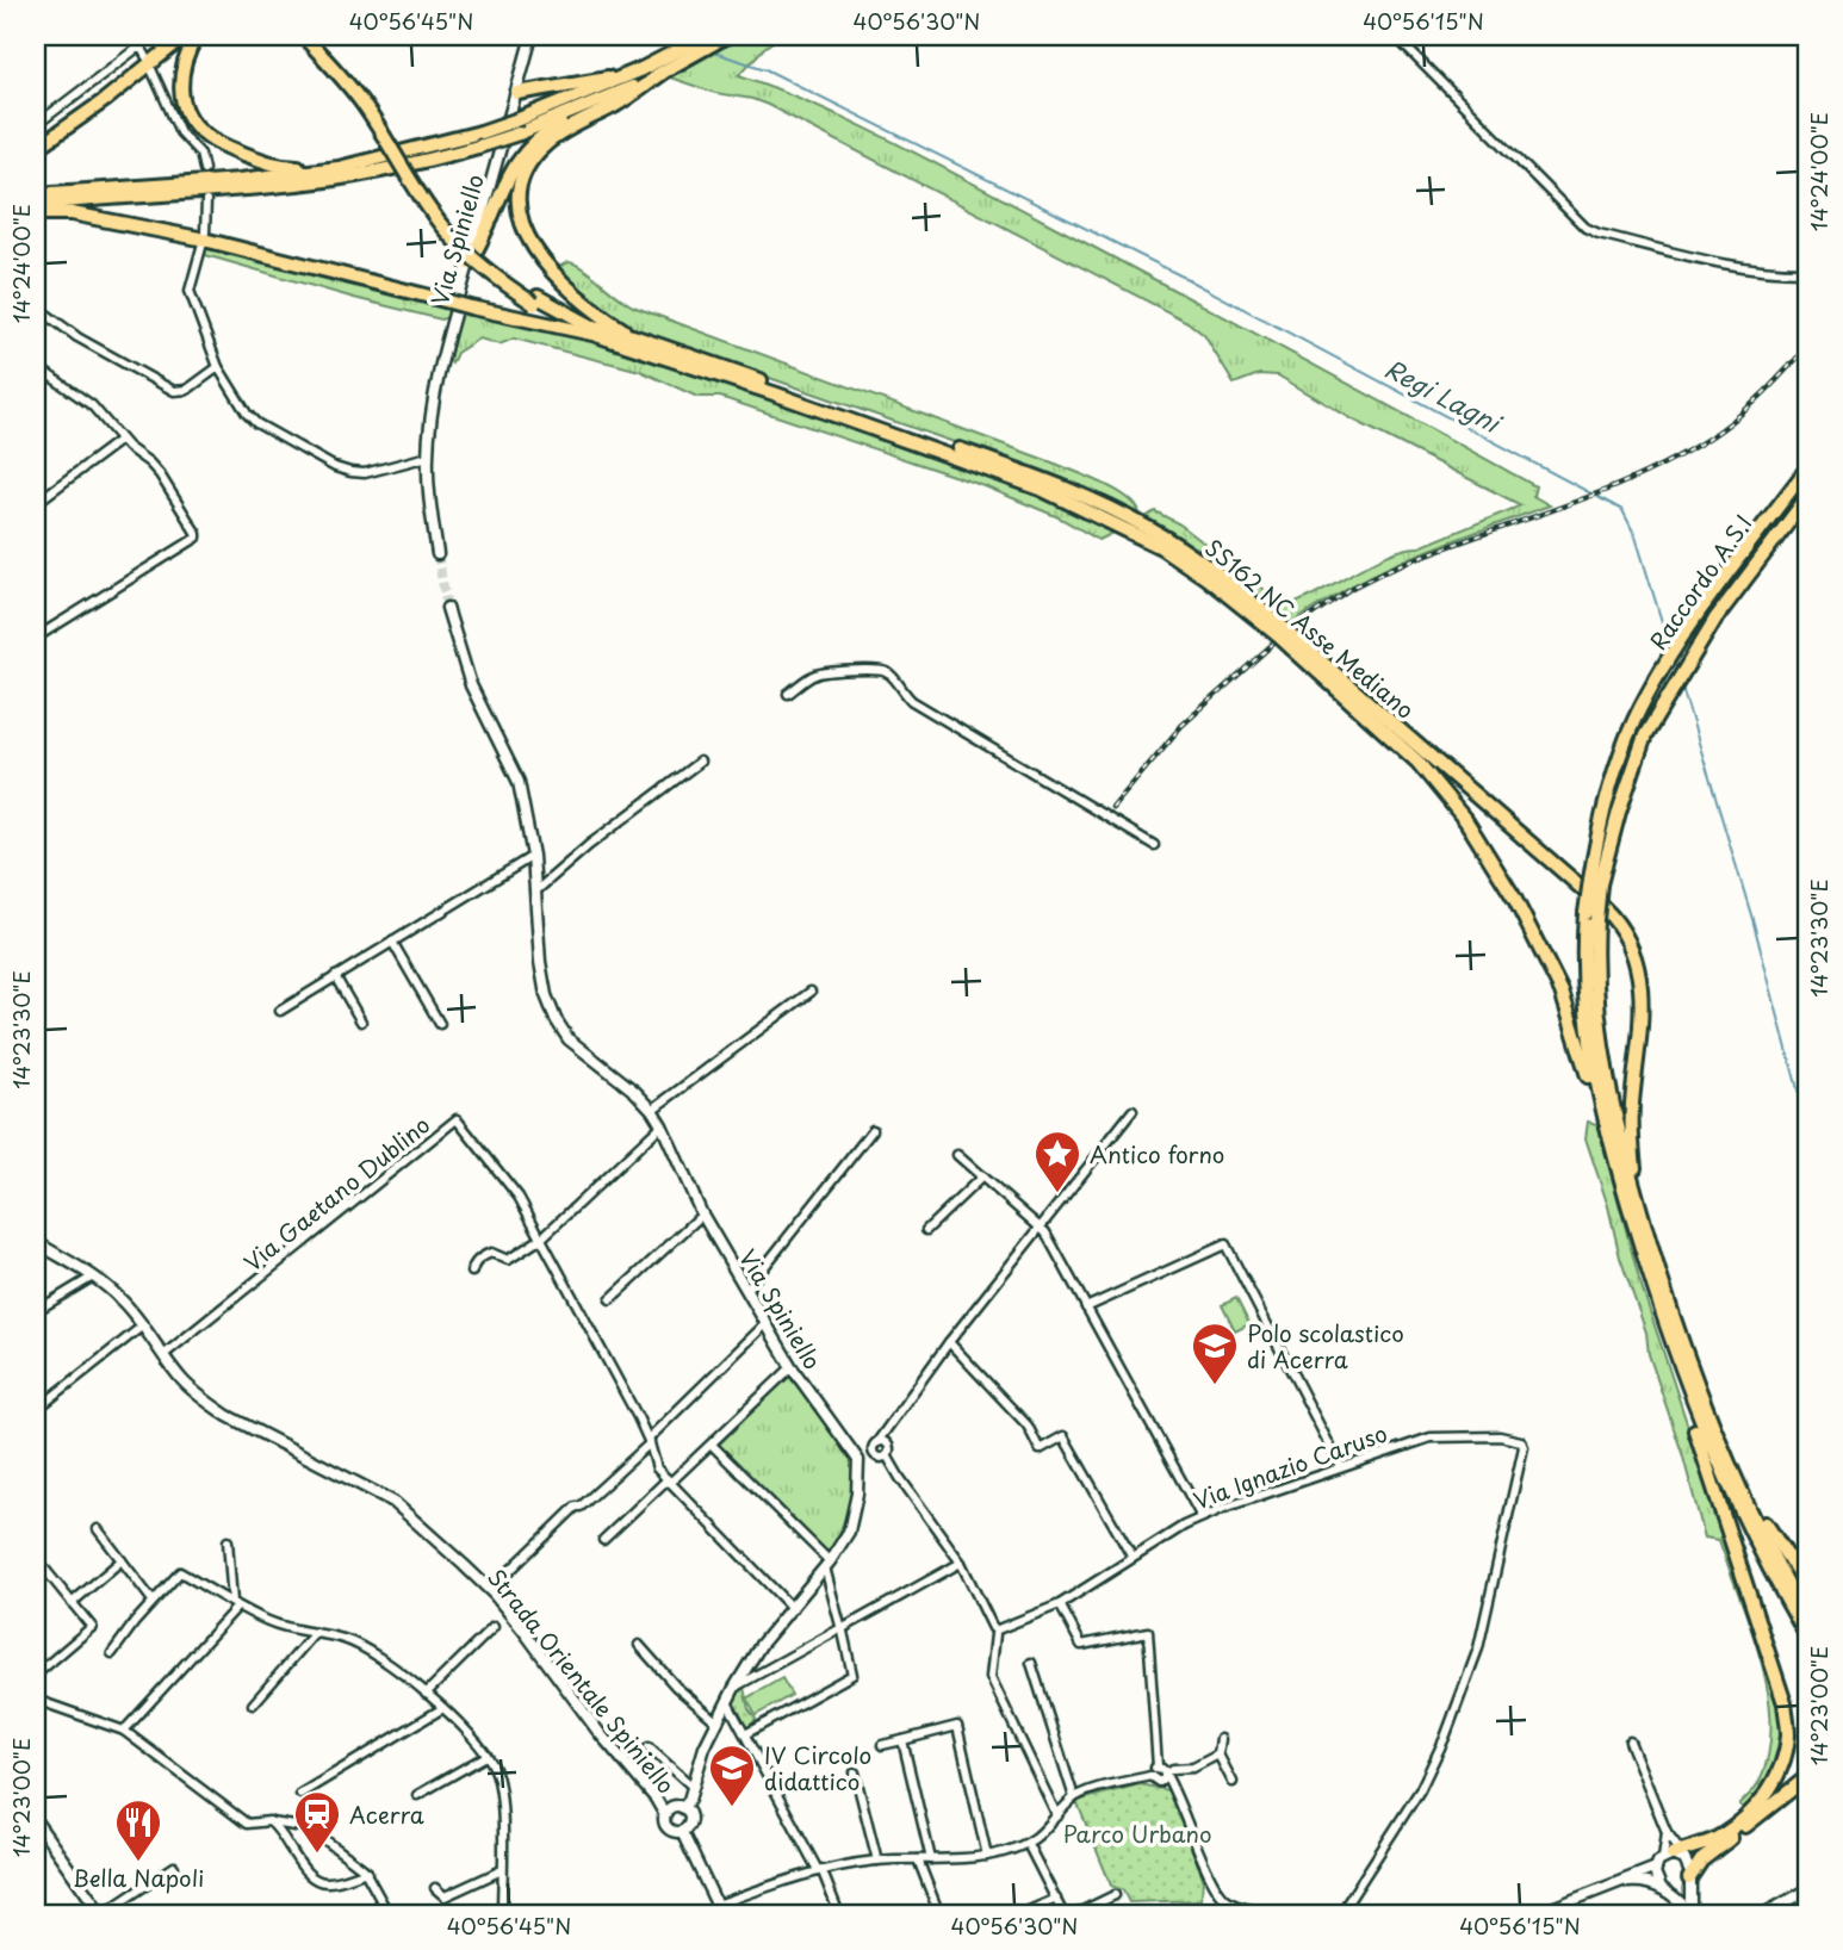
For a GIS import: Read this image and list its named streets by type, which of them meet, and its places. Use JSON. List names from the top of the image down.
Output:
{
  "streets": {
    "highway": ["Raccordo A.S.I", "SS162 NC Asse Mediano"],
    "street": [
      "Via Spiniello",
      "Via Gaetano Dublino",
      "Via Ignazio Caruso",
      "Strada Orientale Spiniello"
    ]
  },
  "crossings": [
    ["Via Gaetano Dublino", "Strada Orientale Spiniello"]
  ],
  "water": ["Regi Lagni"],
  "parks": ["Parco Urbano"],
  "places": {
    "place": ["Antico forno"],
    "school or university": ["Polo scolastico di Acerra", "IV Circolo didattico"],
    "station": ["Acerra"],
    "restaurant": ["Bella Napoli"]
  },
  "coordinates": [
    "40°56'45\"N",
    "40°56'30\"N",
    "40°56'15\"N",
    "14°24'00\"E",
    "14°23'30\"E",
    "14°23'00\"E"
  ]
}
